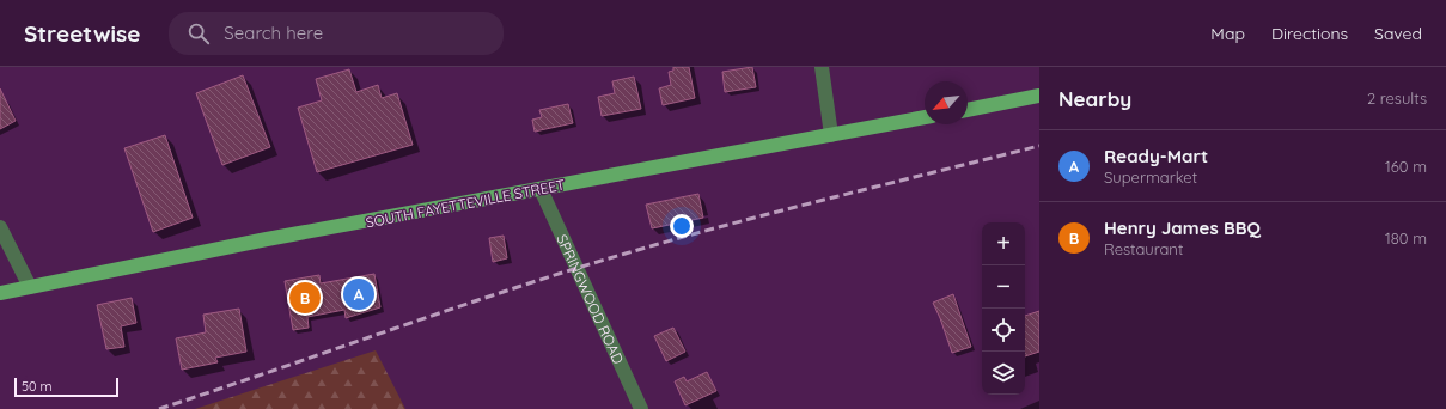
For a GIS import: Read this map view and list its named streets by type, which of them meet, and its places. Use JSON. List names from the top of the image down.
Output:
{
  "streets": {
    "main road": ["SOUTH FAYETTEVILLE STREET"],
    "street": ["SPRINGWOOD ROAD"]
  },
  "crossings": [
    ["SOUTH FAYETTEVILLE STREET", "SPRINGWOOD ROAD"]
  ],
  "scale_bar": "50 m",
  "north": "bottom left",
  "page": {
    "header": "Streetwise",
    "search": "Search here",
    "nav": ["Map", "Directions", "Saved"],
    "heading": ["Nearby", "2 results"],
    "list": [
      {
        "mark": "A",
        "name": "Ready-Mart",
        "note": "Supermarket",
        "value": "160 m"
      },
      {
        "mark": "B",
        "name": "Henry James BBQ",
        "note": "Restaurant",
        "value": "180 m"
      }
    ],
    "map_buttons": ["+", "−"],
    "pins": ["A", "B"],
    "scale": "50 m"
  }
}
